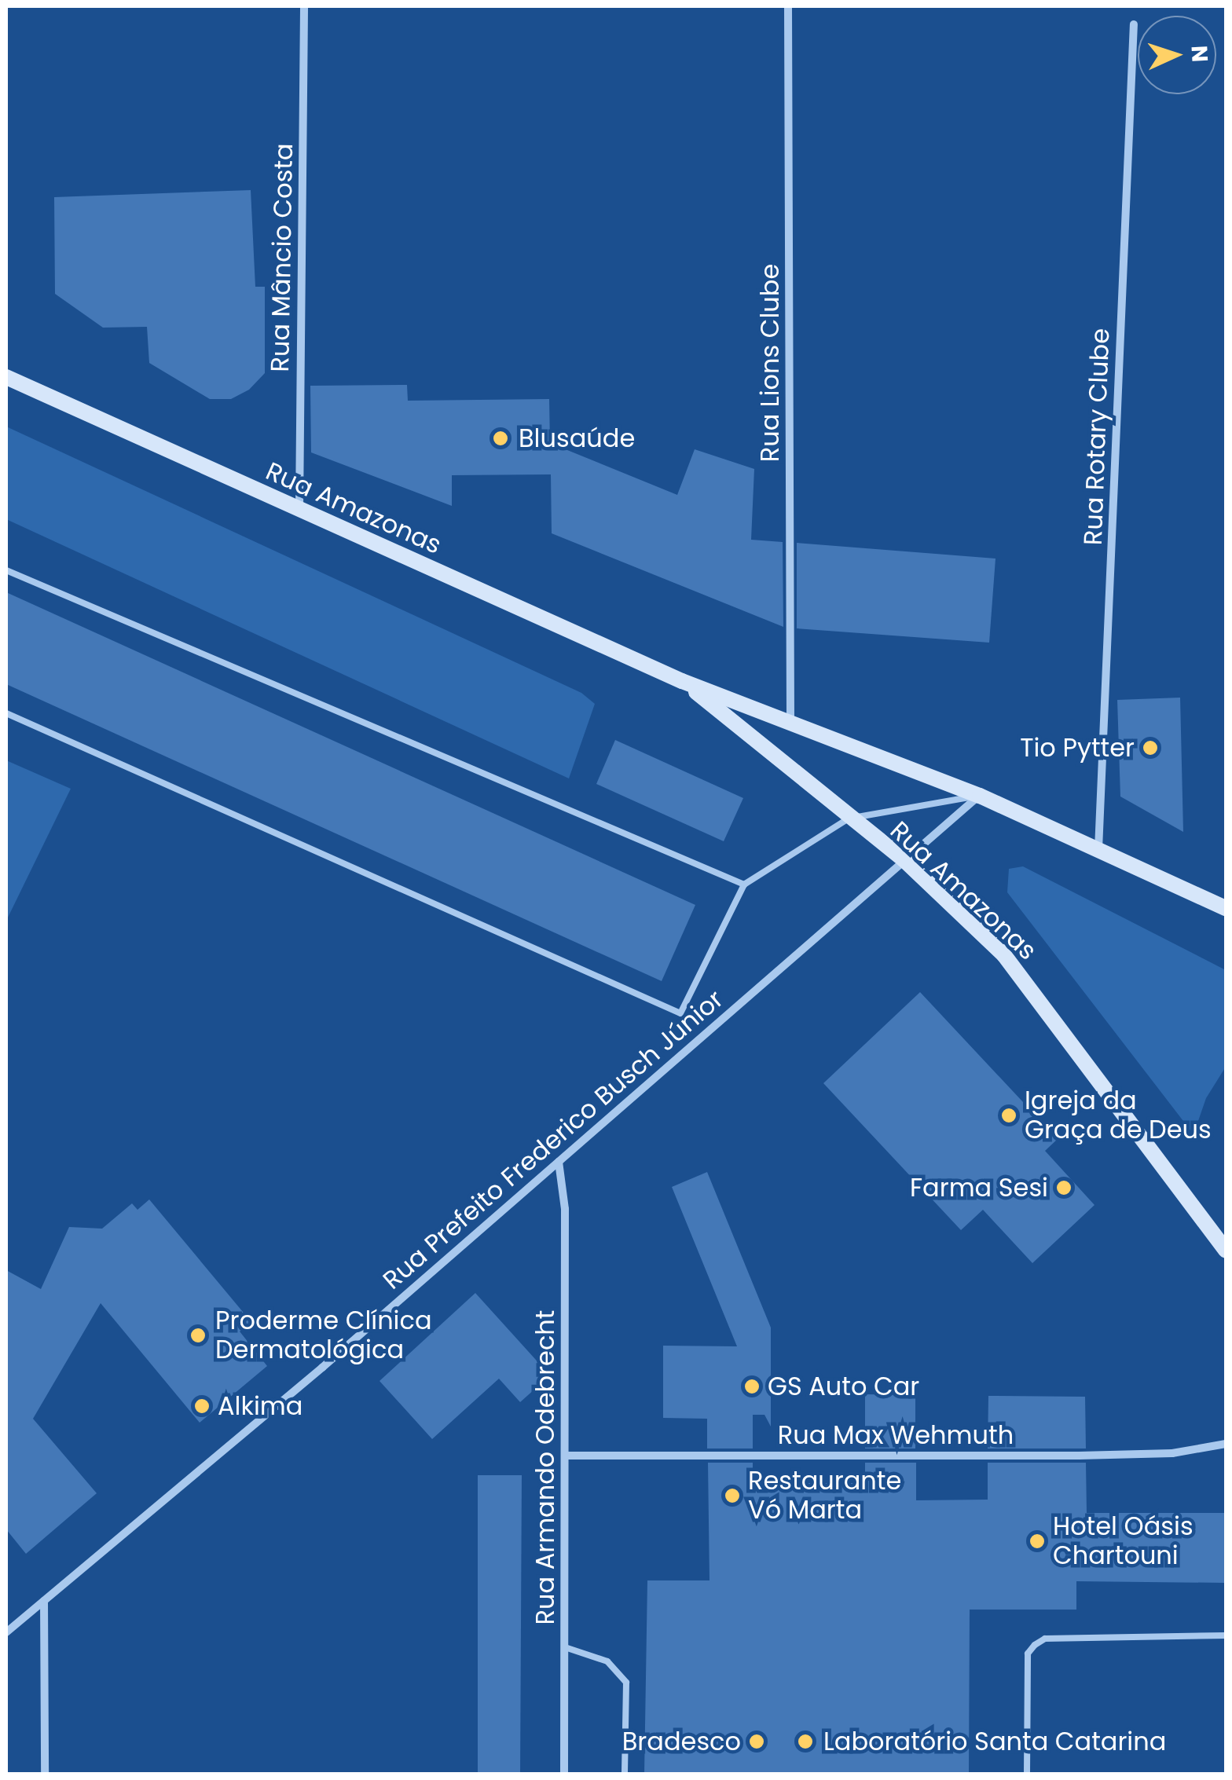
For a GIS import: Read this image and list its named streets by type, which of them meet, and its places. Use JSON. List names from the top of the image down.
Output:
{
  "streets": {
    "main road": ["Rua Amazonas"],
    "street": [
      "Rua Mâncio Costa",
      "Rua Lions Clube",
      "Rua Rotary Clube",
      "Rua Prefeito Frederico Busch Júnior",
      "Rua Max Wehmuth",
      "Rua Armando Odebrecht"
    ]
  },
  "crossings": [
    ["Rua Mâncio Costa", "Rua Amazonas"],
    ["Rua Lions Clube", "Rua Amazonas"],
    ["Rua Rotary Clube", "Rua Amazonas"],
    ["Rua Amazonas", "Rua Prefeito Frederico Busch Júnior"],
    ["Rua Prefeito Frederico Busch Júnior", "Rua Armando Odebrecht"],
    ["Rua Max Wehmuth", "Rua Armando Odebrecht"]
  ],
  "places": [
    "Blusaúde",
    "Tio Pytter",
    "Igreja da Graça de Deus",
    "Farma Sesi",
    "Proderme Clínica Dermatológica",
    "GS Auto Car",
    "Alkima",
    "Restaurante Vó Marta",
    "Hotel Oásis Chartouni",
    "Bradesco",
    "Laboratório Santa Catarina"
  ],
  "north": "right"
}
